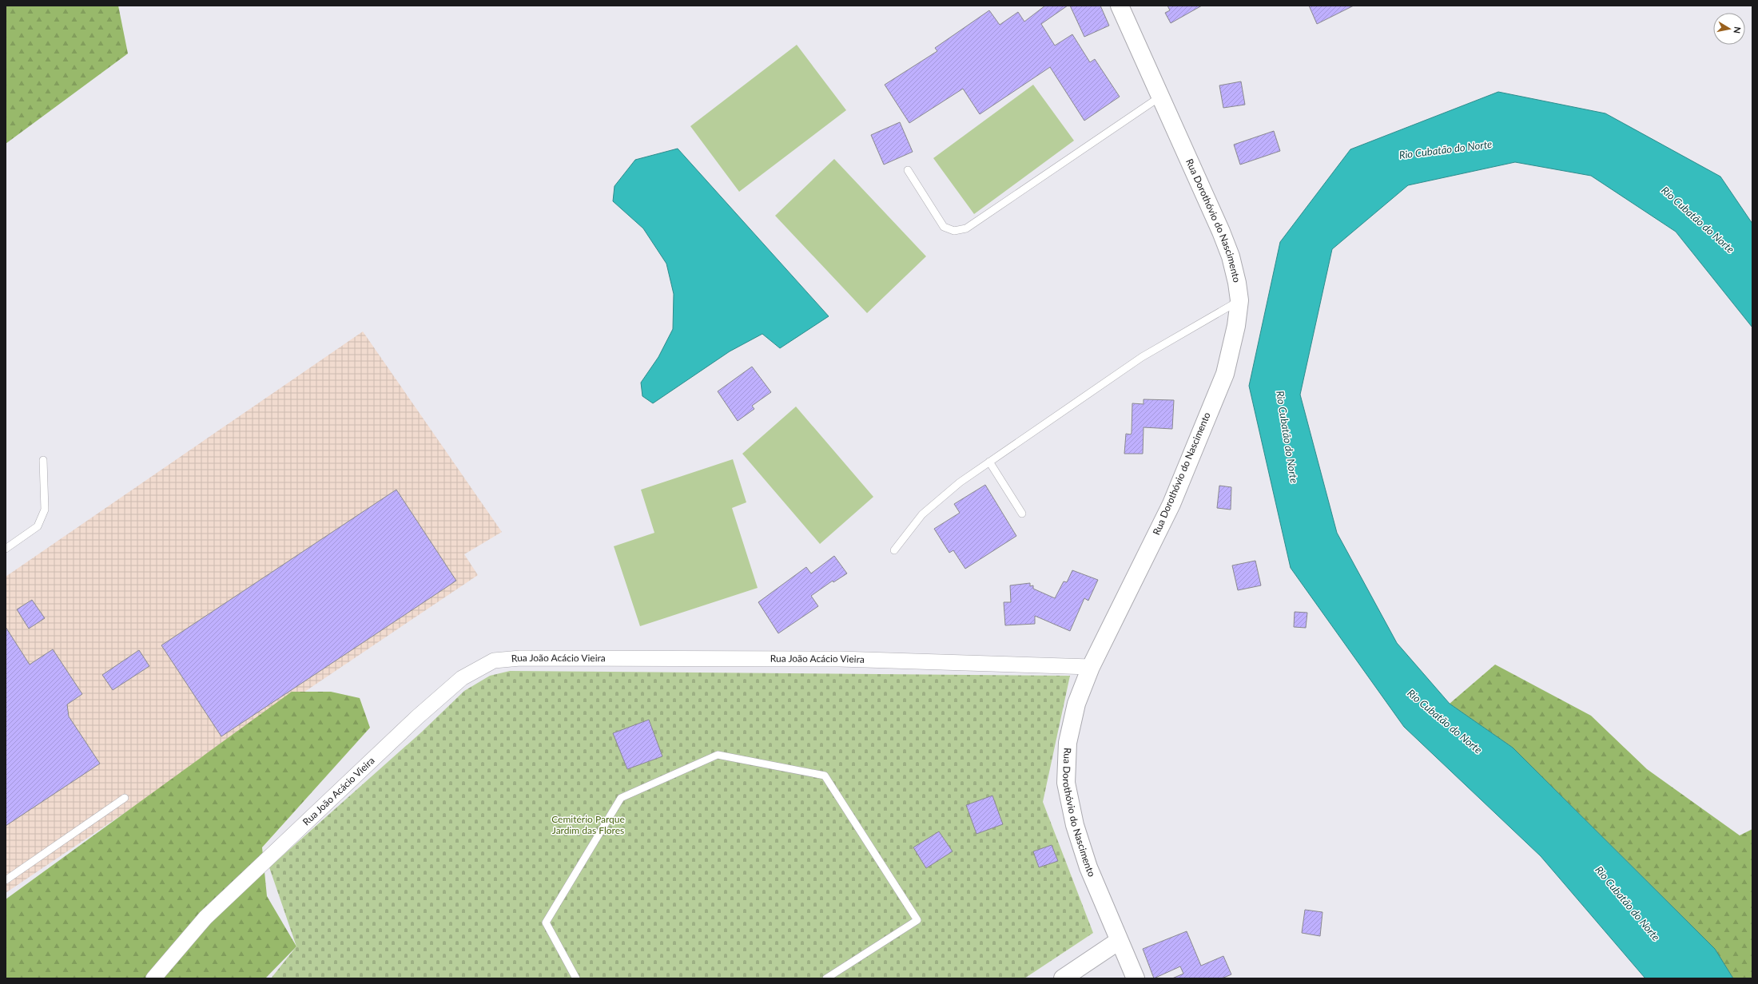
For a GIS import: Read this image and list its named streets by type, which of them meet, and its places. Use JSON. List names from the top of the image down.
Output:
{
  "streets": {
    "street": ["Rua Dorothóvio do Nascimento", "Rua João Acácio Vieira"]
  },
  "crossings": [
    ["Rua Dorothóvio do Nascimento", "Rua João Acácio Vieira"]
  ],
  "water": ["Rio Cubatão do Norte"],
  "parks": ["Cemitério Parque Jardim das Flores"],
  "north": "right"
}
